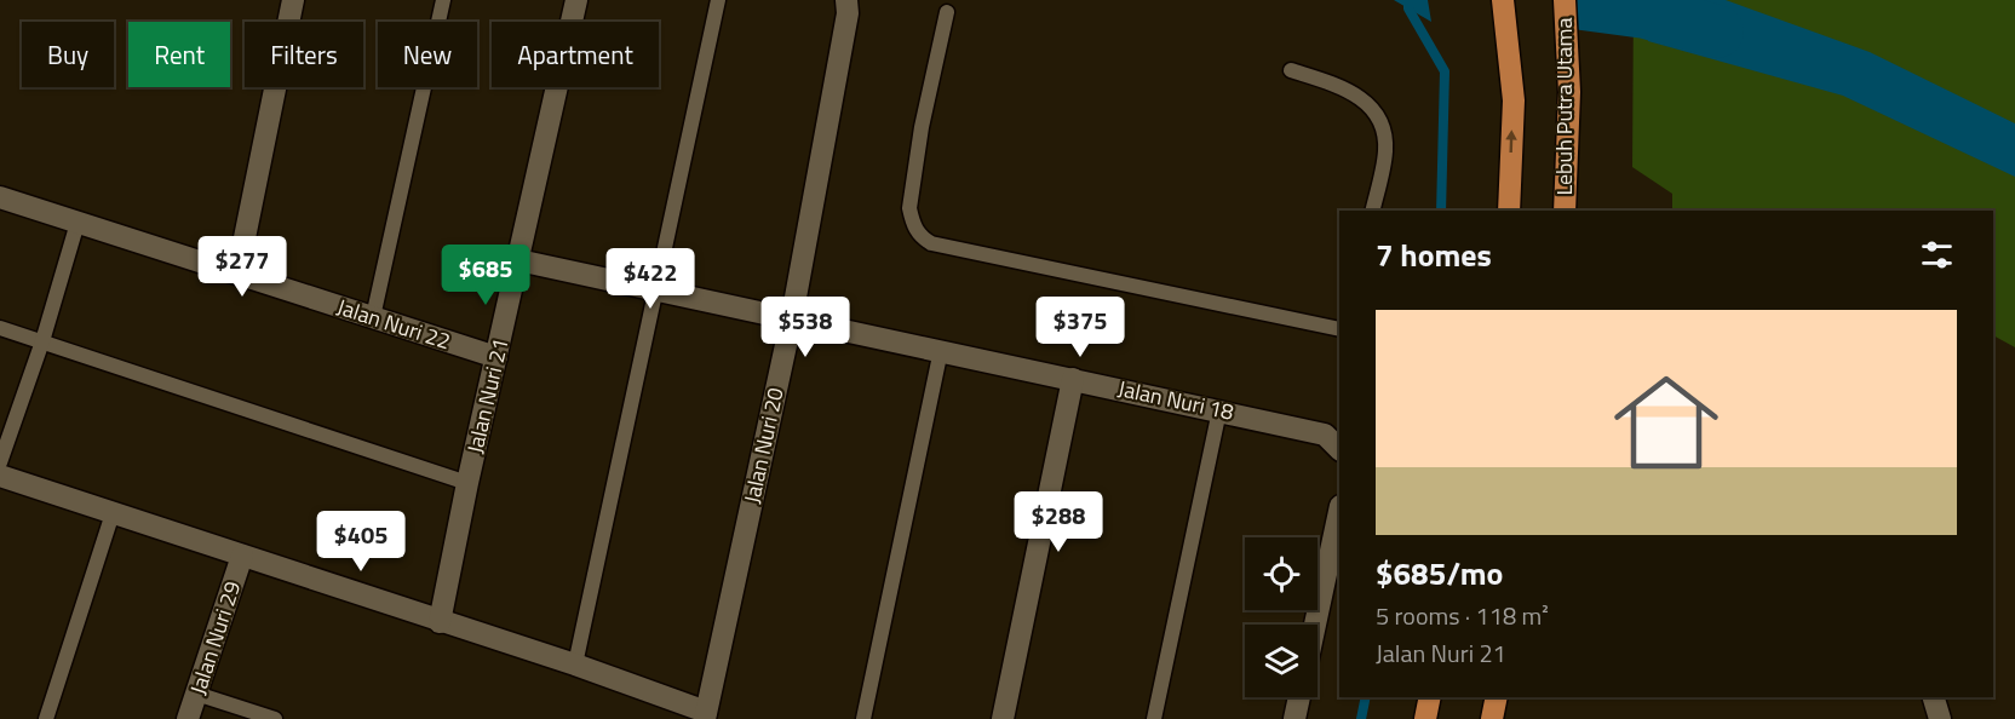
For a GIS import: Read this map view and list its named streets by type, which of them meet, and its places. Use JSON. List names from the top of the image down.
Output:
{
  "streets": {
    "main road": ["Lebuh Putra Utama"],
    "street": [
      "Jalan Nuri 22",
      "Jalan Nuri 21",
      "Jalan Nuri 18",
      "Jalan Nuri 20",
      "Jalan Nuri 29"
    ]
  },
  "crossings": [
    ["Jalan Nuri 22", "Jalan Nuri 21"],
    ["Jalan Nuri 21", "Jalan Nuri 18"],
    ["Jalan Nuri 18", "Jalan Nuri 20"]
  ],
  "page": {
    "chip": [
      "Buy",
      "Rent",
      "Filters",
      "New",
      "Apartment"
    ],
    "heading": "7 homes",
    "price": [
      "$277",
      "$685",
      "$422",
      "$538",
      "$375",
      "$288",
      "$405"
    ],
    "list": [
      {
        "name": "$685/mo",
        "note": "5 rooms · 118 m² · Jalan Nuri 21"
      }
    ]
  }
}
